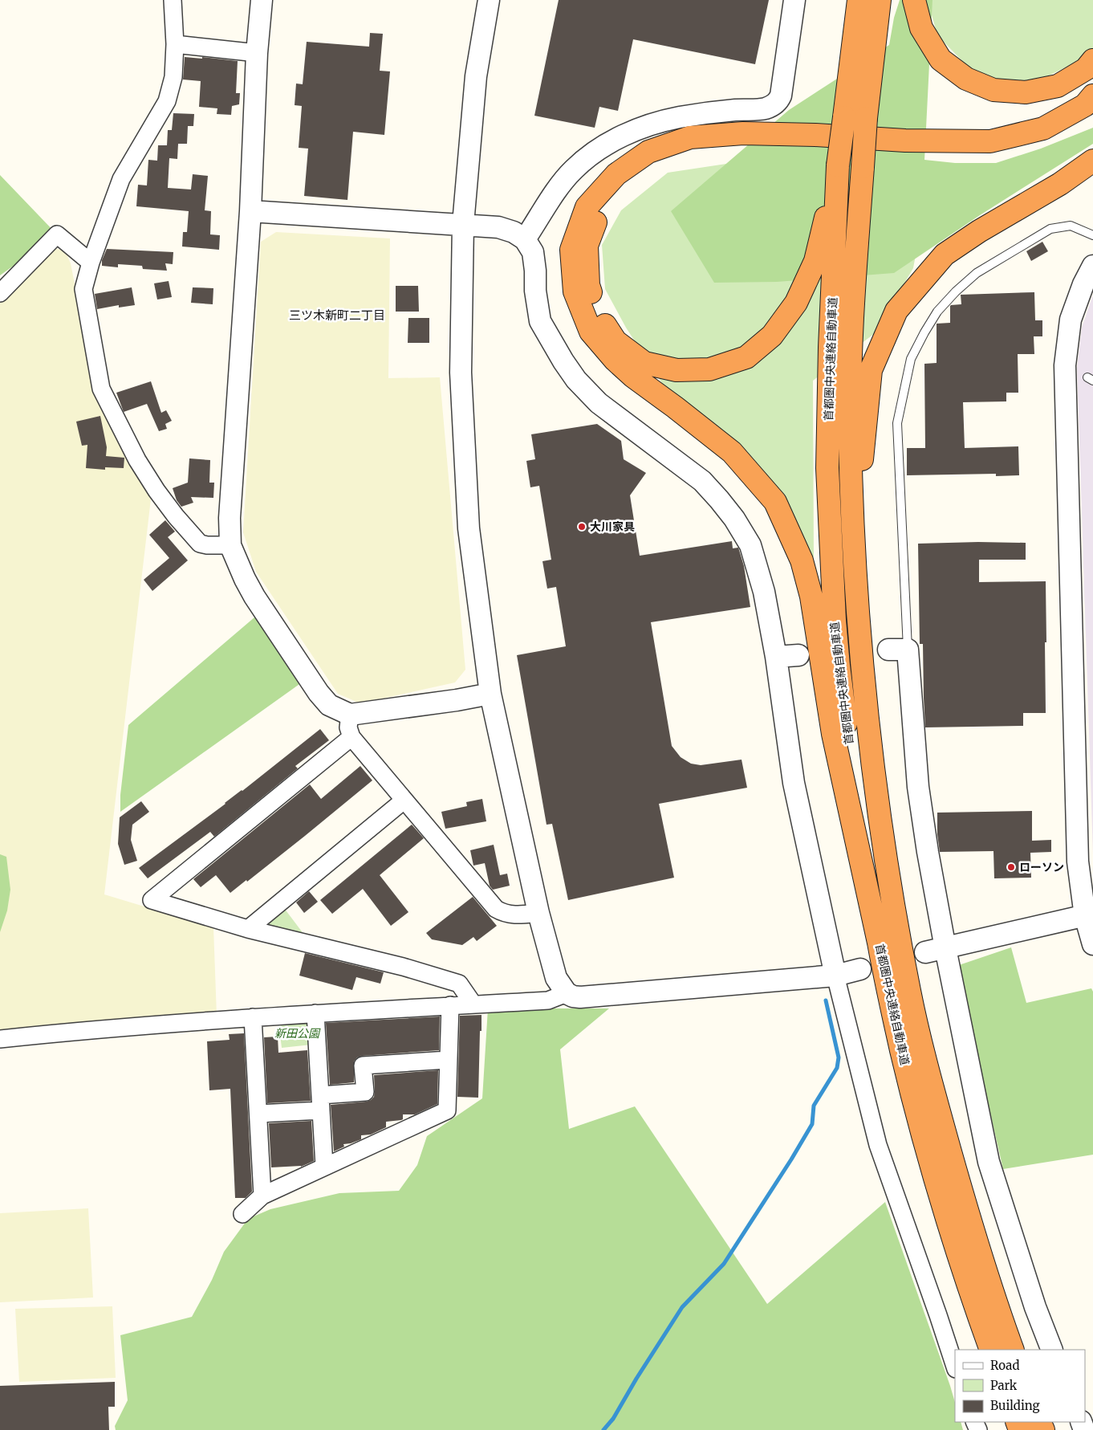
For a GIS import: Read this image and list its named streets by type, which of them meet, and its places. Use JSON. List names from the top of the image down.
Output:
{
  "streets": {
    "highway": ["首都圏中央連絡自動車道"]
  },
  "districts": ["三ツ木新町二丁目"],
  "parks": ["新田公園"],
  "places": ["大川家具", "ローソン"],
  "legend": ["Road", "Park", "Building"]
}
